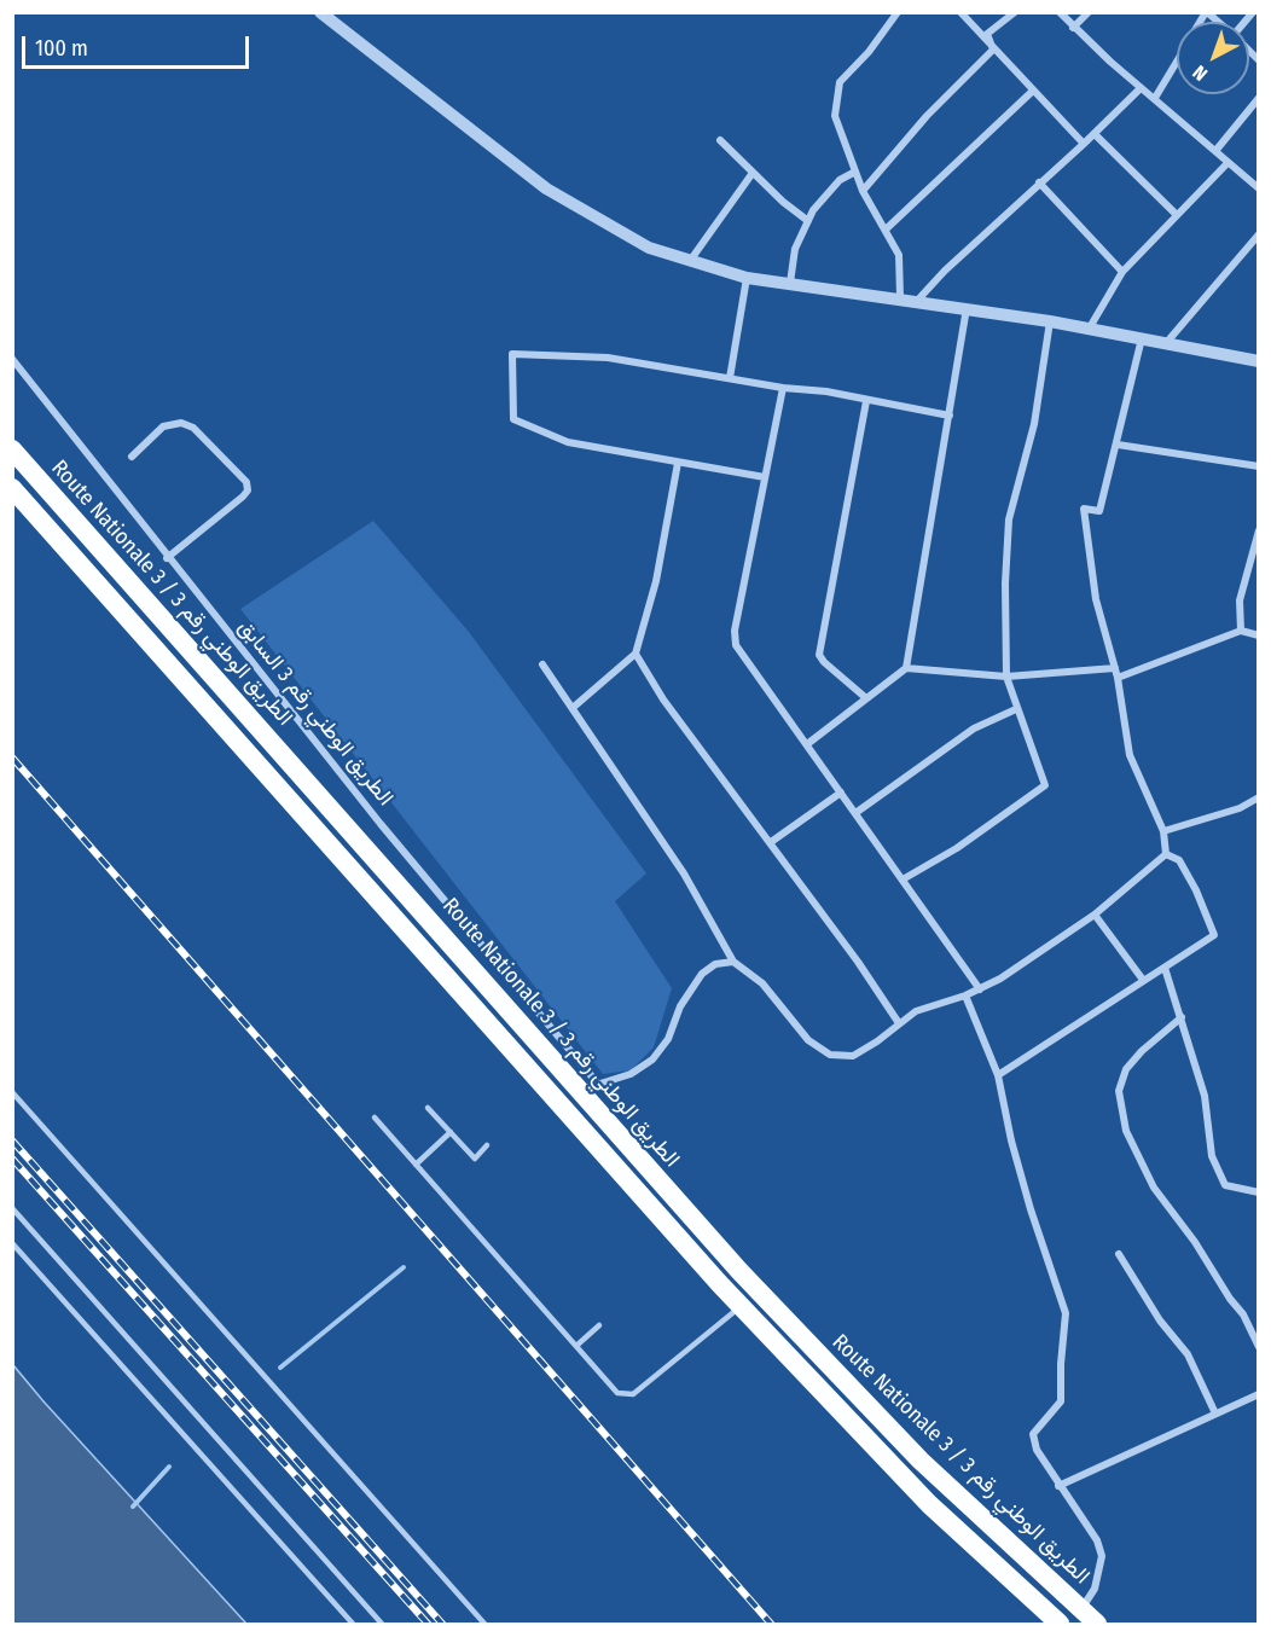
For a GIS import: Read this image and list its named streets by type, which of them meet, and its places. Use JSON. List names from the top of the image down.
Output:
{
  "streets": {
    "highway": ["Route Nationale 3 / الطريق الوطني رقم 3"],
    "street": ["الطريق الوطني رقم 3 السابق"]
  },
  "crossings": [
    ["Route Nationale 3 / الطريق الوطني رقم 3", "الطريق الوطني رقم 3 السابق"]
  ],
  "scale_bar": "100 m",
  "north": "bottom left"
}
